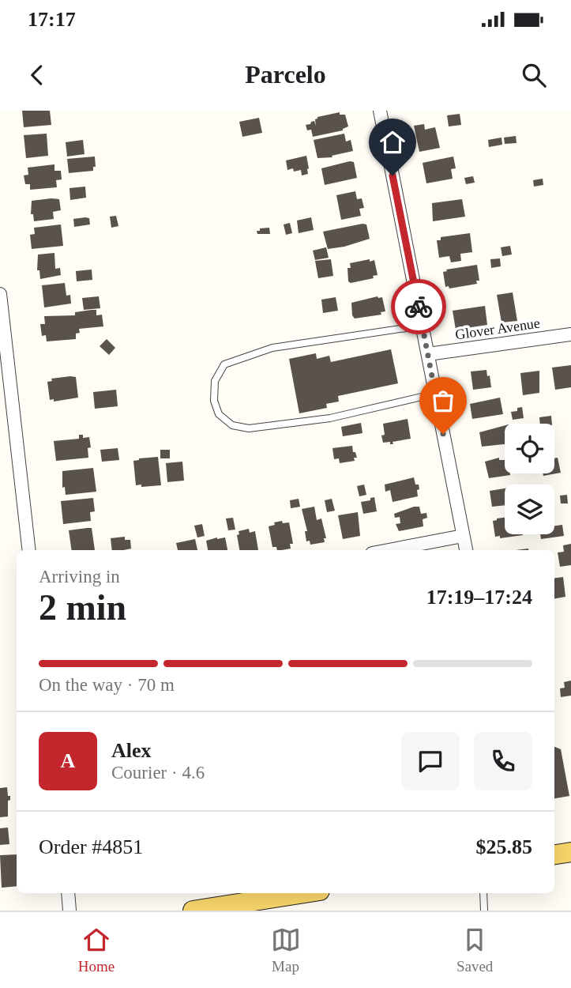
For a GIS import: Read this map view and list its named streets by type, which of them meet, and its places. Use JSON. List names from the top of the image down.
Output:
{
  "streets": {
    "street": ["Glover Avenue"]
  },
  "page": {
    "status": "17:17",
    "header": "Parcelo",
    "heading": ["2 min", "Arriving in", "17:19–17:24"],
    "panel": [
      "Alex",
      "Courier · 4.6",
      "Order #4851",
      "$25.85"
    ],
    "bar": "On the way · 70 m",
    "round": "A",
    "tabs": ["Home", "Map", "Saved"]
  }
}
